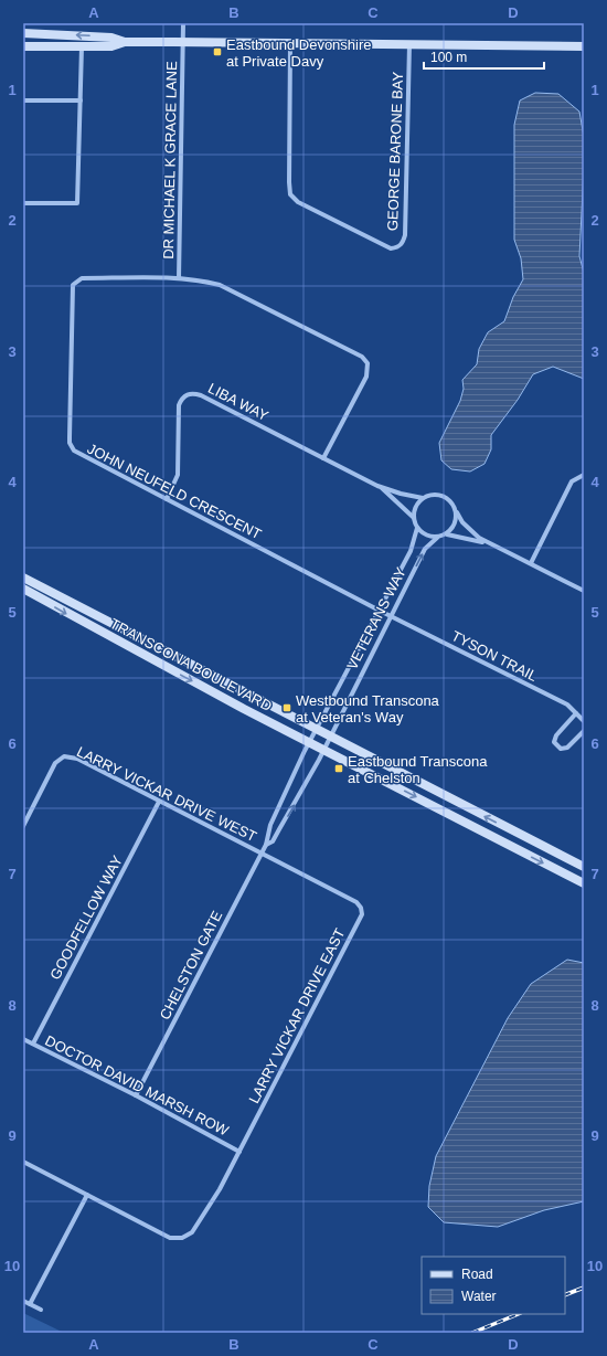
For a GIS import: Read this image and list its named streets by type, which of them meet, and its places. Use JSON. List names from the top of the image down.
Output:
{
  "streets": {
    "street": [
      "GEORGE BARONE BAY",
      "DR MICHAEL K GRACE LANE",
      "LIBA WAY",
      "JOHN NEUFELD CRESCENT",
      "VETERANS WAY",
      "TYSON TRAIL",
      "TRANSCONA BOULEVARD",
      "LARRY VICKAR DRIVE WEST",
      "GOODFELLOW WAY",
      "CHELSTON GATE",
      "LARRY VICKAR DRIVE EAST",
      "DOCTOR DAVID MARSH ROW"
    ]
  },
  "crossings": [
    ["DR MICHAEL K GRACE LANE", "JOHN NEUFELD CRESCENT"],
    ["LIBA WAY", "JOHN NEUFELD CRESCENT"],
    ["LIBA WAY", "VETERANS WAY"],
    ["JOHN NEUFELD CRESCENT", "VETERANS WAY"],
    ["JOHN NEUFELD CRESCENT", "TYSON TRAIL"],
    ["VETERANS WAY", "TYSON TRAIL"],
    ["VETERANS WAY", "TRANSCONA BOULEVARD"],
    ["VETERANS WAY", "CHELSTON GATE"],
    ["TRANSCONA BOULEVARD", "CHELSTON GATE"],
    ["LARRY VICKAR DRIVE WEST", "GOODFELLOW WAY"],
    ["LARRY VICKAR DRIVE WEST", "CHELSTON GATE"],
    ["LARRY VICKAR DRIVE WEST", "LARRY VICKAR DRIVE EAST"],
    ["GOODFELLOW WAY", "DOCTOR DAVID MARSH ROW"],
    ["CHELSTON GATE", "LARRY VICKAR DRIVE EAST"],
    ["CHELSTON GATE", "DOCTOR DAVID MARSH ROW"],
    ["LARRY VICKAR DRIVE EAST", "DOCTOR DAVID MARSH ROW"]
  ],
  "places": {
    "transit": ["Eastbound Devonshire at Private Davy", "Westbound Transcona at Veteran's Way", "Eastbound Transcona at Chelston"]
  },
  "legend": ["Road", "Water"],
  "scale_bar": "100 m",
  "grid": {
    "columns": [
      "A",
      "B",
      "C",
      "D"
    ],
    "rows": [
      "1",
      "2",
      "3",
      "4",
      "5",
      "6",
      "7",
      "8",
      "9",
      "10"
    ]
  }
}
